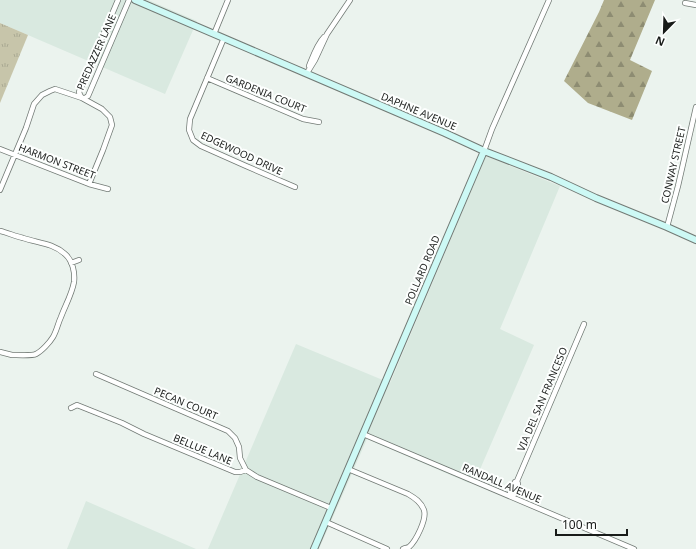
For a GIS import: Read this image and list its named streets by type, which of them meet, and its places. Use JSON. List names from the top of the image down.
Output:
{
  "streets": {
    "street": [
      "PREDAZZER LANE",
      "GARDENIA COURT",
      "DAPHNE AVENUE",
      "EDGEWOOD DRIVE",
      "HARMON STREET",
      "CONWAY STREET",
      "POLLARD ROAD",
      "VIA DEL SAN FRANCESO",
      "PECAN COURT",
      "BELLUE LANE",
      "RANDALL AVENUE"
    ]
  },
  "crossings": [
    ["GARDENIA COURT", "EDGEWOOD DRIVE"],
    ["DAPHNE AVENUE", "EDGEWOOD DRIVE"],
    ["DAPHNE AVENUE", "CONWAY STREET"],
    ["DAPHNE AVENUE", "POLLARD ROAD"],
    ["POLLARD ROAD", "BELLUE LANE"],
    ["POLLARD ROAD", "RANDALL AVENUE"],
    ["VIA DEL SAN FRANCESO", "RANDALL AVENUE"],
    ["PECAN COURT", "BELLUE LANE"]
  ],
  "scale_bar": "100 m",
  "north": "bottom left"
}
